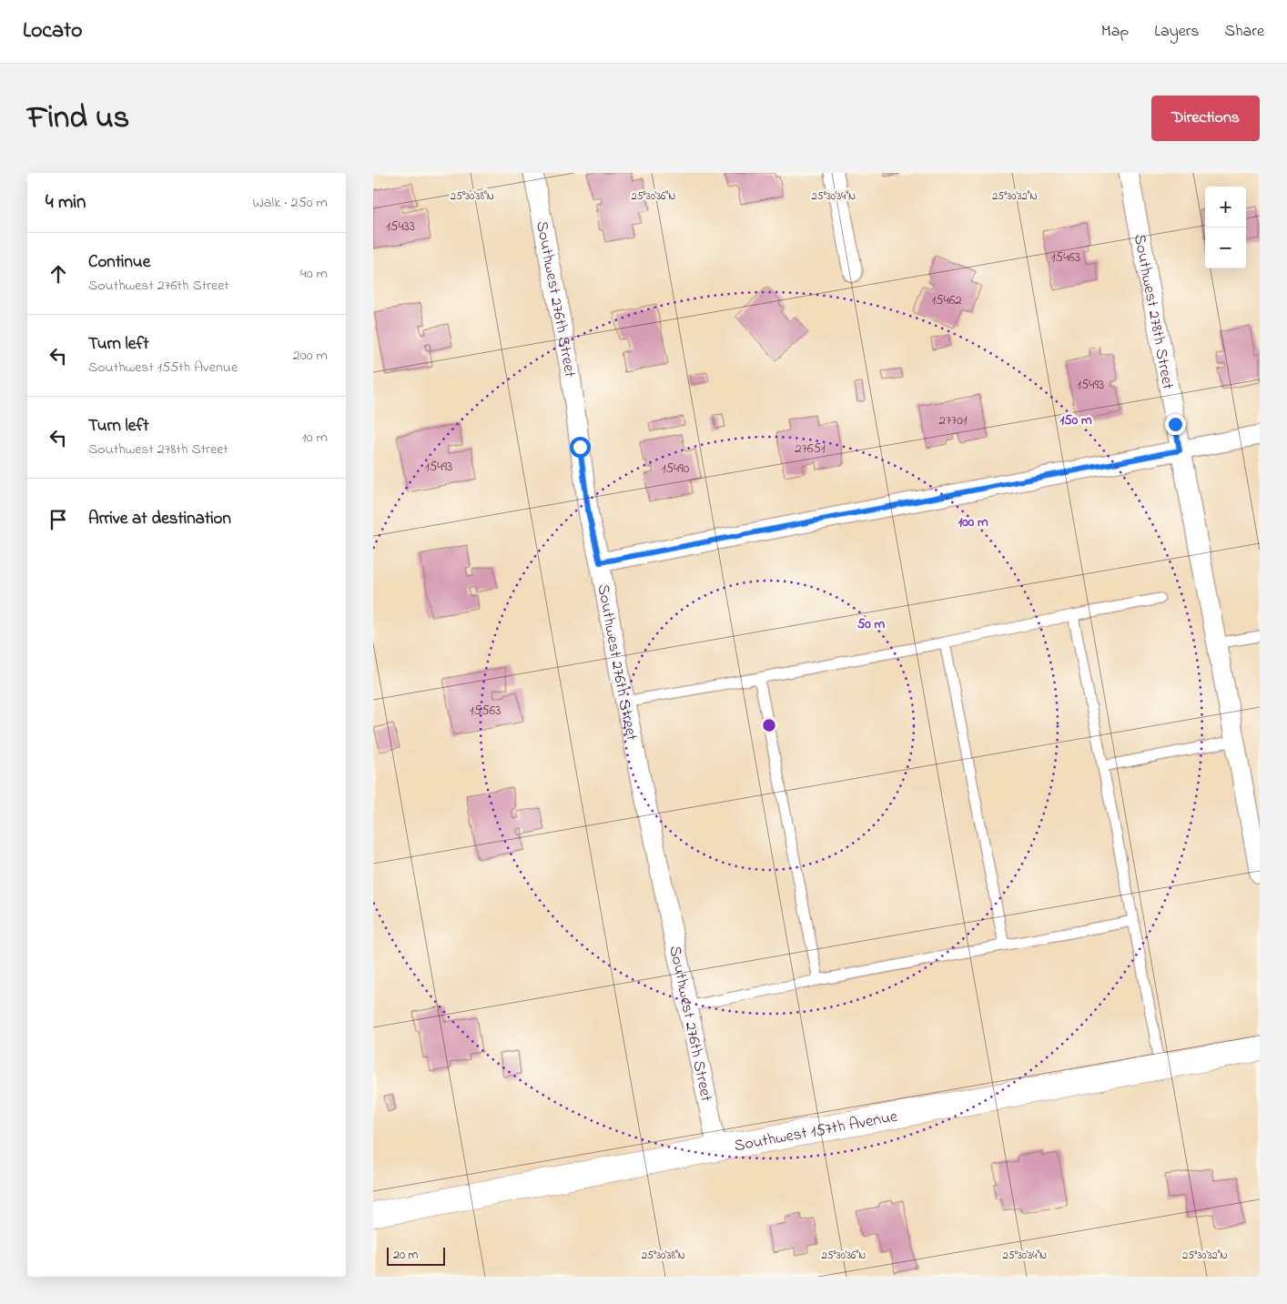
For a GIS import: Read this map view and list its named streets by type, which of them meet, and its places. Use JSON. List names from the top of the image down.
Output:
{
  "streets": {
    "street": ["Southwest 276th Street", "Southwest 278th Street", "Southwest 157th Avenue"]
  },
  "crossings": [
    ["Southwest 276th Street", "Southwest 157th Avenue"]
  ],
  "house_numbers": [
    "15433",
    "15463",
    "15462",
    "15493",
    "27701",
    "27651",
    "15493",
    "15490",
    "15563"
  ],
  "scale_bar": "20 m",
  "page": {
    "header": "Locato",
    "nav": ["Map", "Layers", "Share"],
    "title": "Find us",
    "buttons": "Directions",
    "heading": ["4 min", "Walk · 250 m"],
    "map_buttons": ["+", "−"],
    "list": [
      ["Continue", "Southwest 276th Street", "40 m"],
      ["Turn left", "Southwest 155th Avenue", "200 m"],
      ["Turn left", "Southwest 278th Street", "10 m"],
      "Arrive at destination"
    ],
    "scale": "20 m"
  },
  "coordinates": [
    "25°30'38\"N",
    "25°30'36\"N",
    "25°30'34\"N",
    "25°30'32\"N"
  ],
  "rings": ["150 m", "100 m", "50 m"]
}
